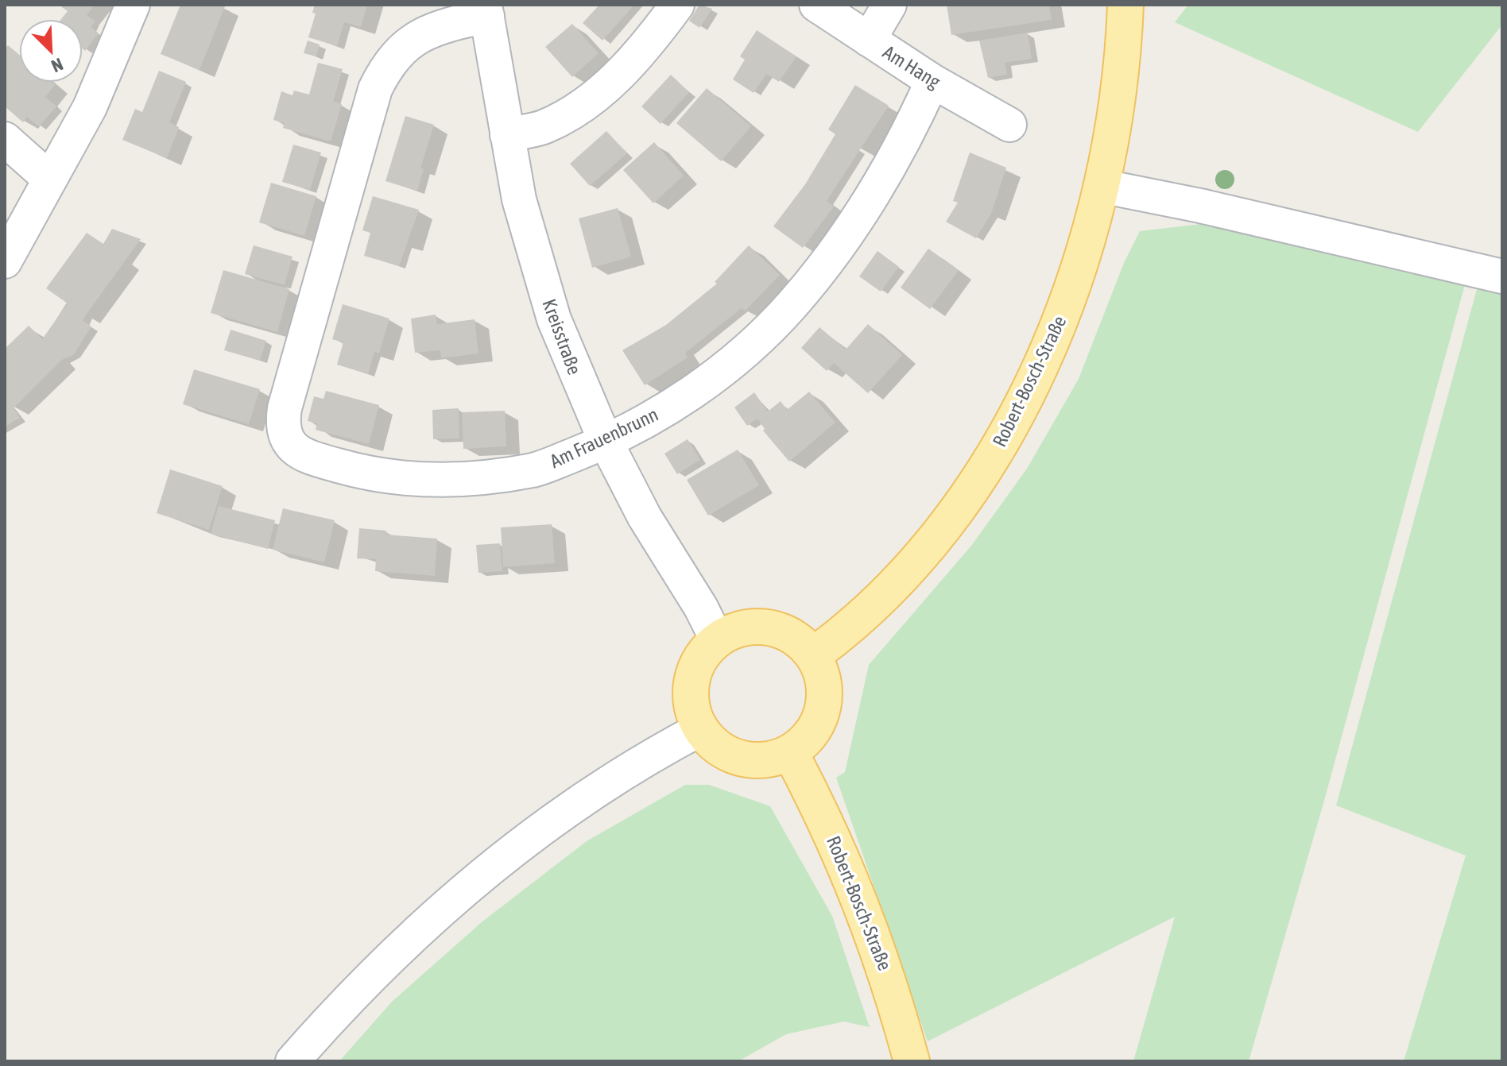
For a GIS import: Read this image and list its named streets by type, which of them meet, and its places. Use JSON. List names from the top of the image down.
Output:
{
  "streets": {
    "main road": ["Robert-Bosch-Straße"],
    "street": ["Am Hang", "Kreisstraße", "Am Frauenbrunn"]
  },
  "crossings": [
    ["Am Hang", "Am Frauenbrunn"],
    ["Kreisstraße", "Robert-Bosch-Straße"],
    ["Kreisstraße", "Am Frauenbrunn"]
  ],
  "north": "bottom right"
}
